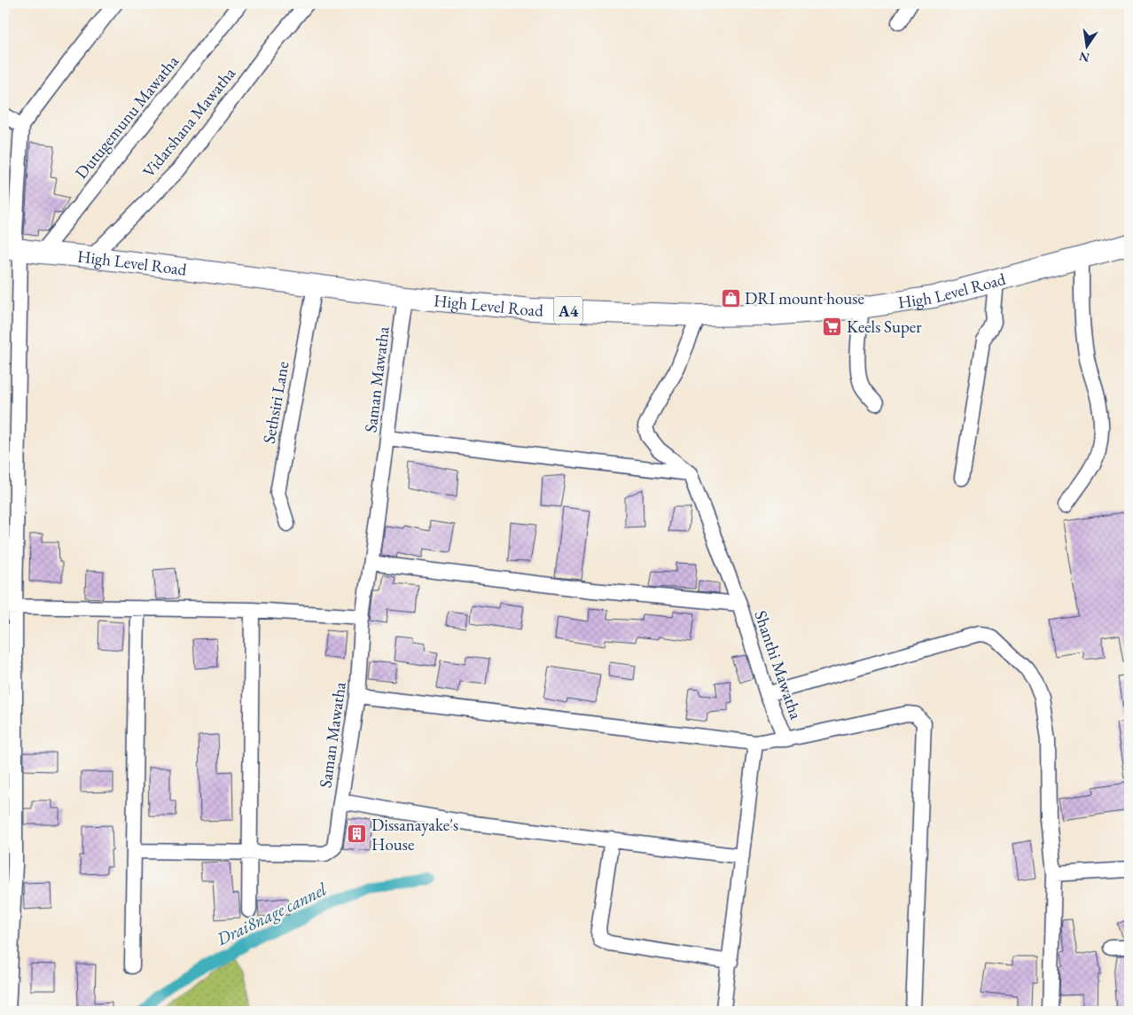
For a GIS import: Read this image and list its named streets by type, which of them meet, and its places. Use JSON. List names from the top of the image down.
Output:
{
  "streets": {
    "highway": ["High Level Road", "A4"],
    "street": [
      "Dutugemunu Mawatha",
      "Vidarshana Mawatha",
      "Saman Mawatha",
      "Sethsiri Lane",
      "Shanthi Mawatha"
    ]
  },
  "crossings": [
    ["Dutugemunu Mawatha", "High Level Road"],
    ["Vidarshana Mawatha", "High Level Road"],
    ["High Level Road", "Saman Mawatha"],
    ["High Level Road", "Sethsiri Lane"]
  ],
  "water": ["Drai8nage cannel"],
  "places": {
    "shop": ["DRI mount house"],
    "supermarket": ["Keels Super"],
    "building": ["Dissanayake's House"]
  },
  "north": "bottom"
}
